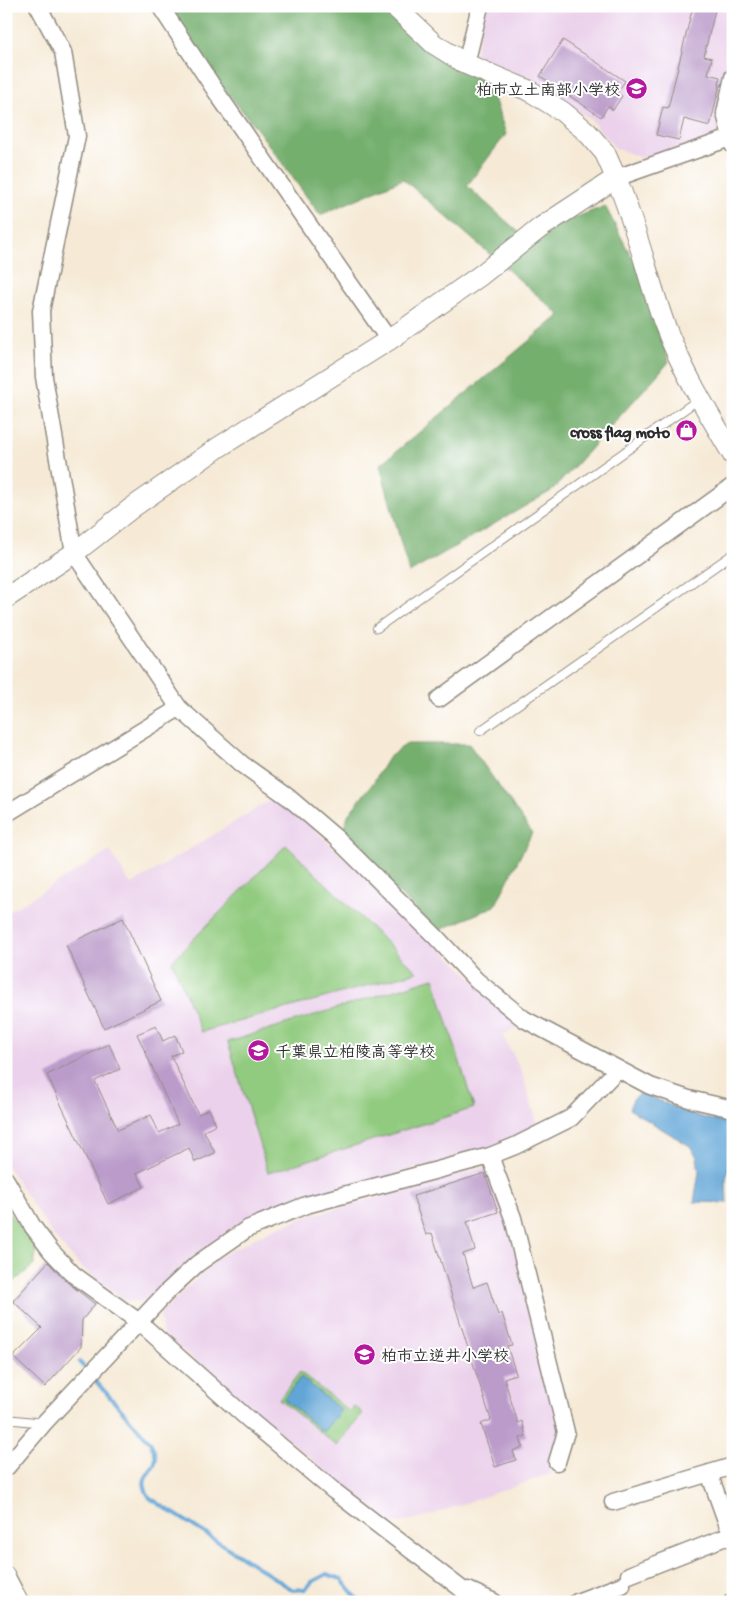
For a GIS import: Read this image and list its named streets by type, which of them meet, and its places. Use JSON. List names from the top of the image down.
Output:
{
  "places": {
    "school or university": ["柏市立土南部小学校", "千葉県立柏陵高等学校", "柏市立逆井小学校"],
    "shop": ["cross flag moto"]
  }
}
